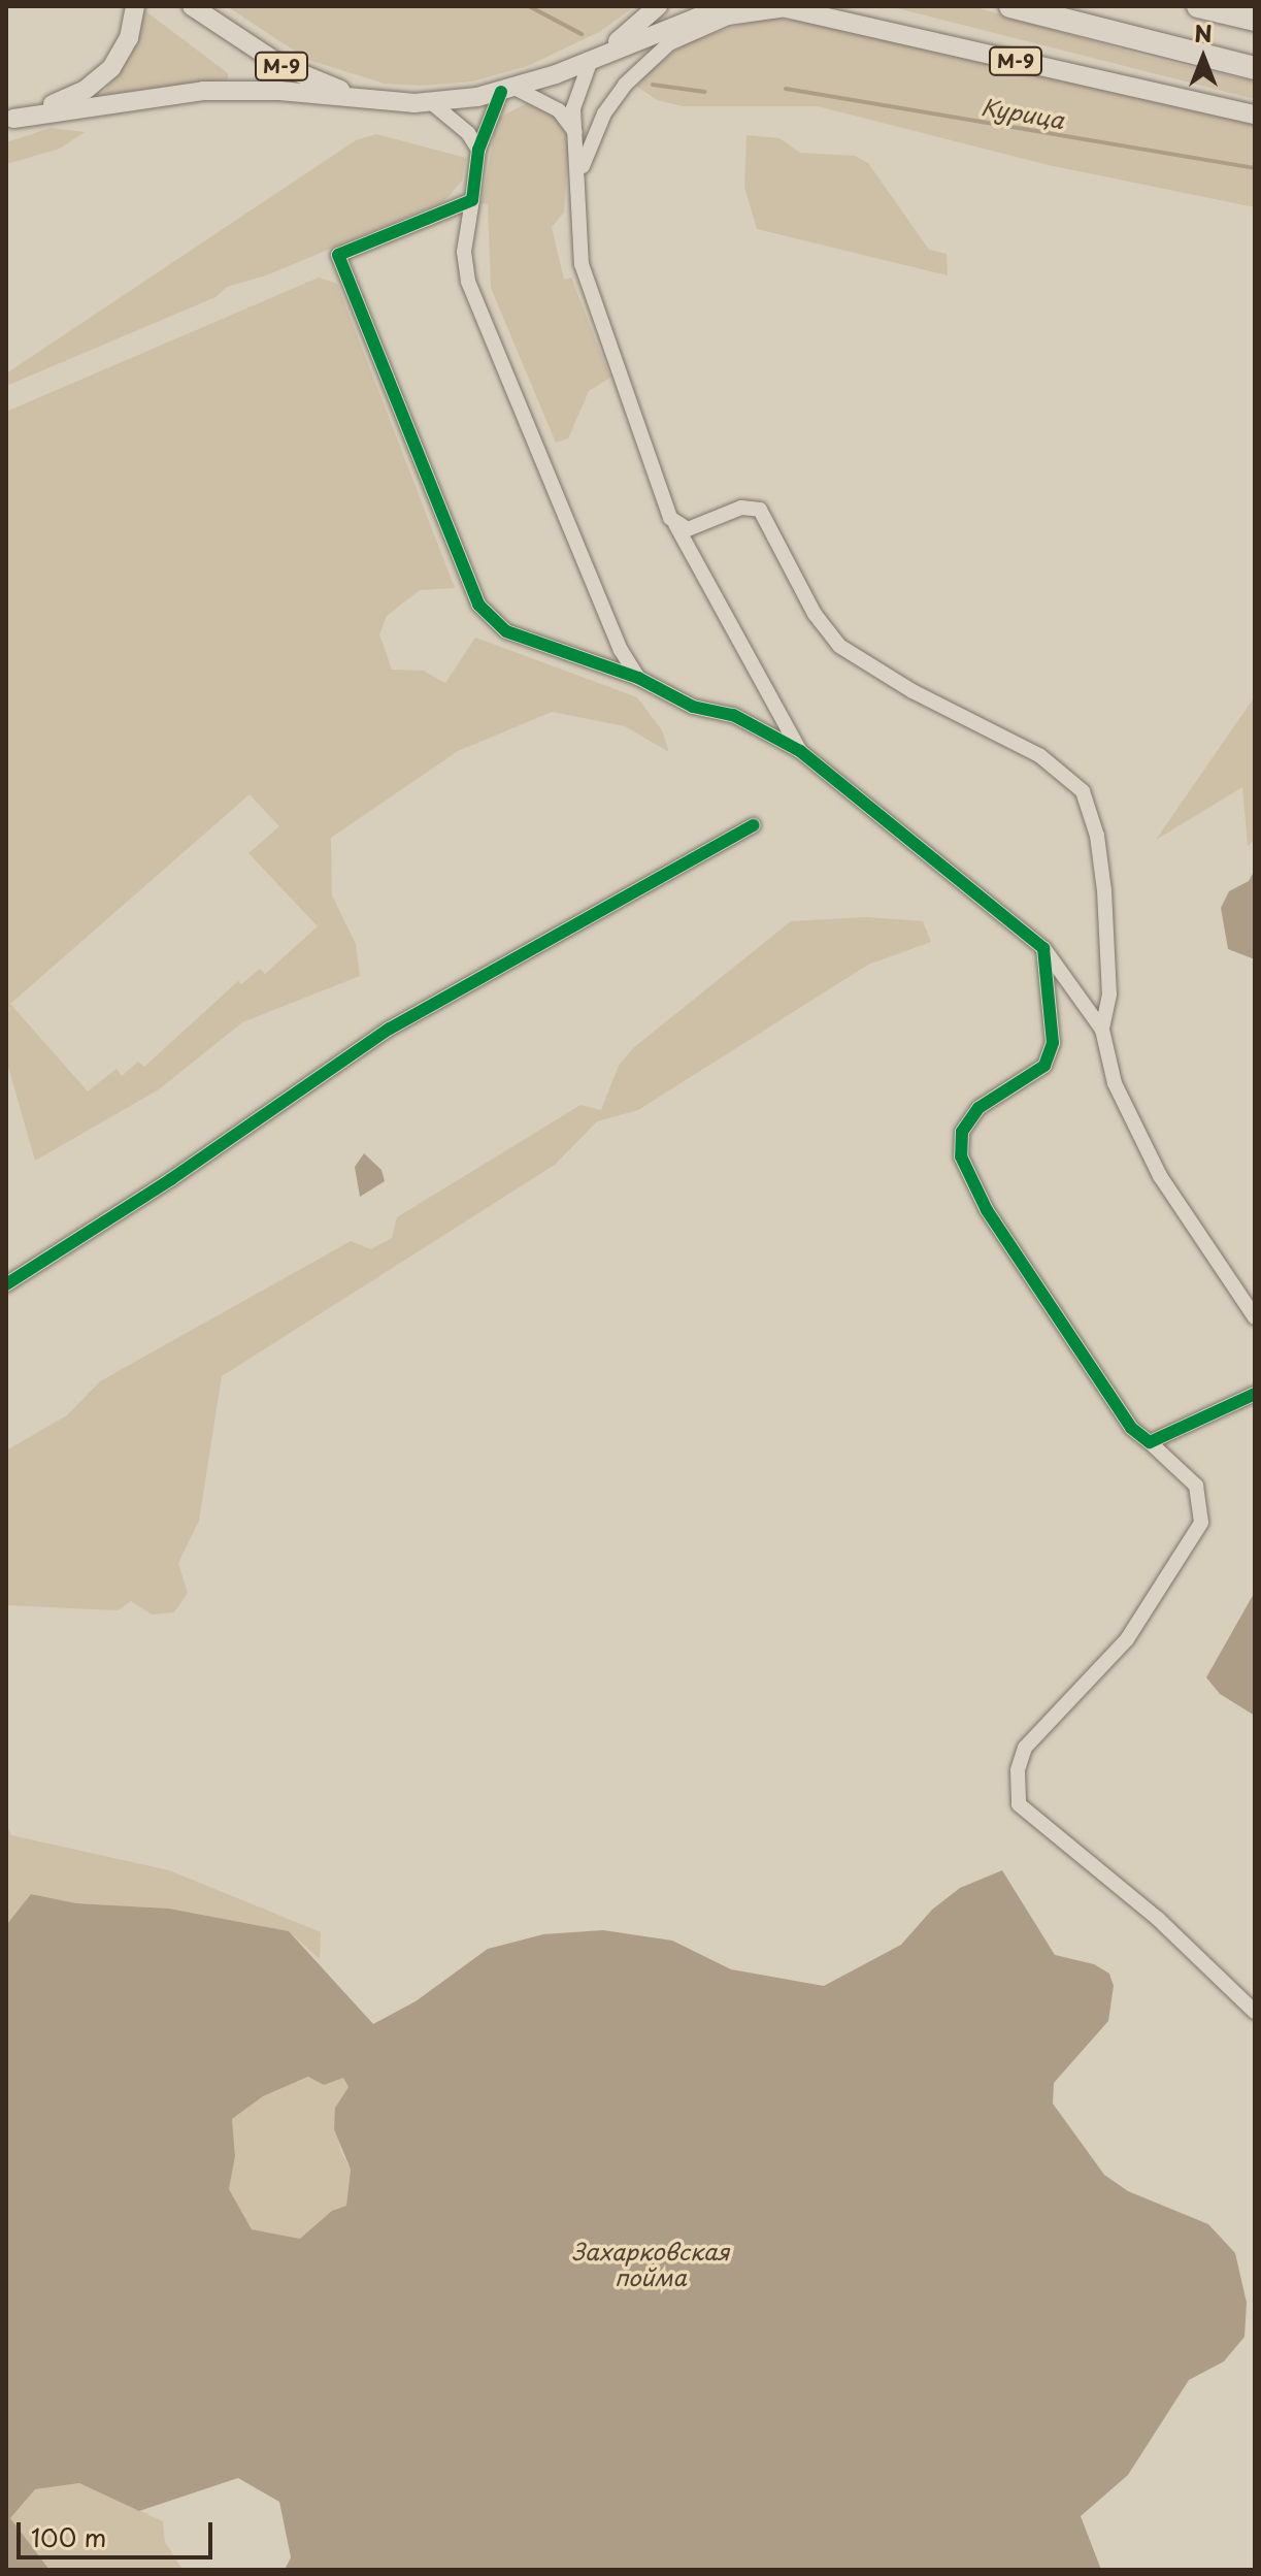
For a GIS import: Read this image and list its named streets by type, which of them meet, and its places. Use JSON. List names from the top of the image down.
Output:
{
  "streets": {
    "highway": ["М-9"]
  },
  "water": ["Курица", "Захарковская пойма"],
  "scale_bar": "100 m",
  "north": "top"
}
